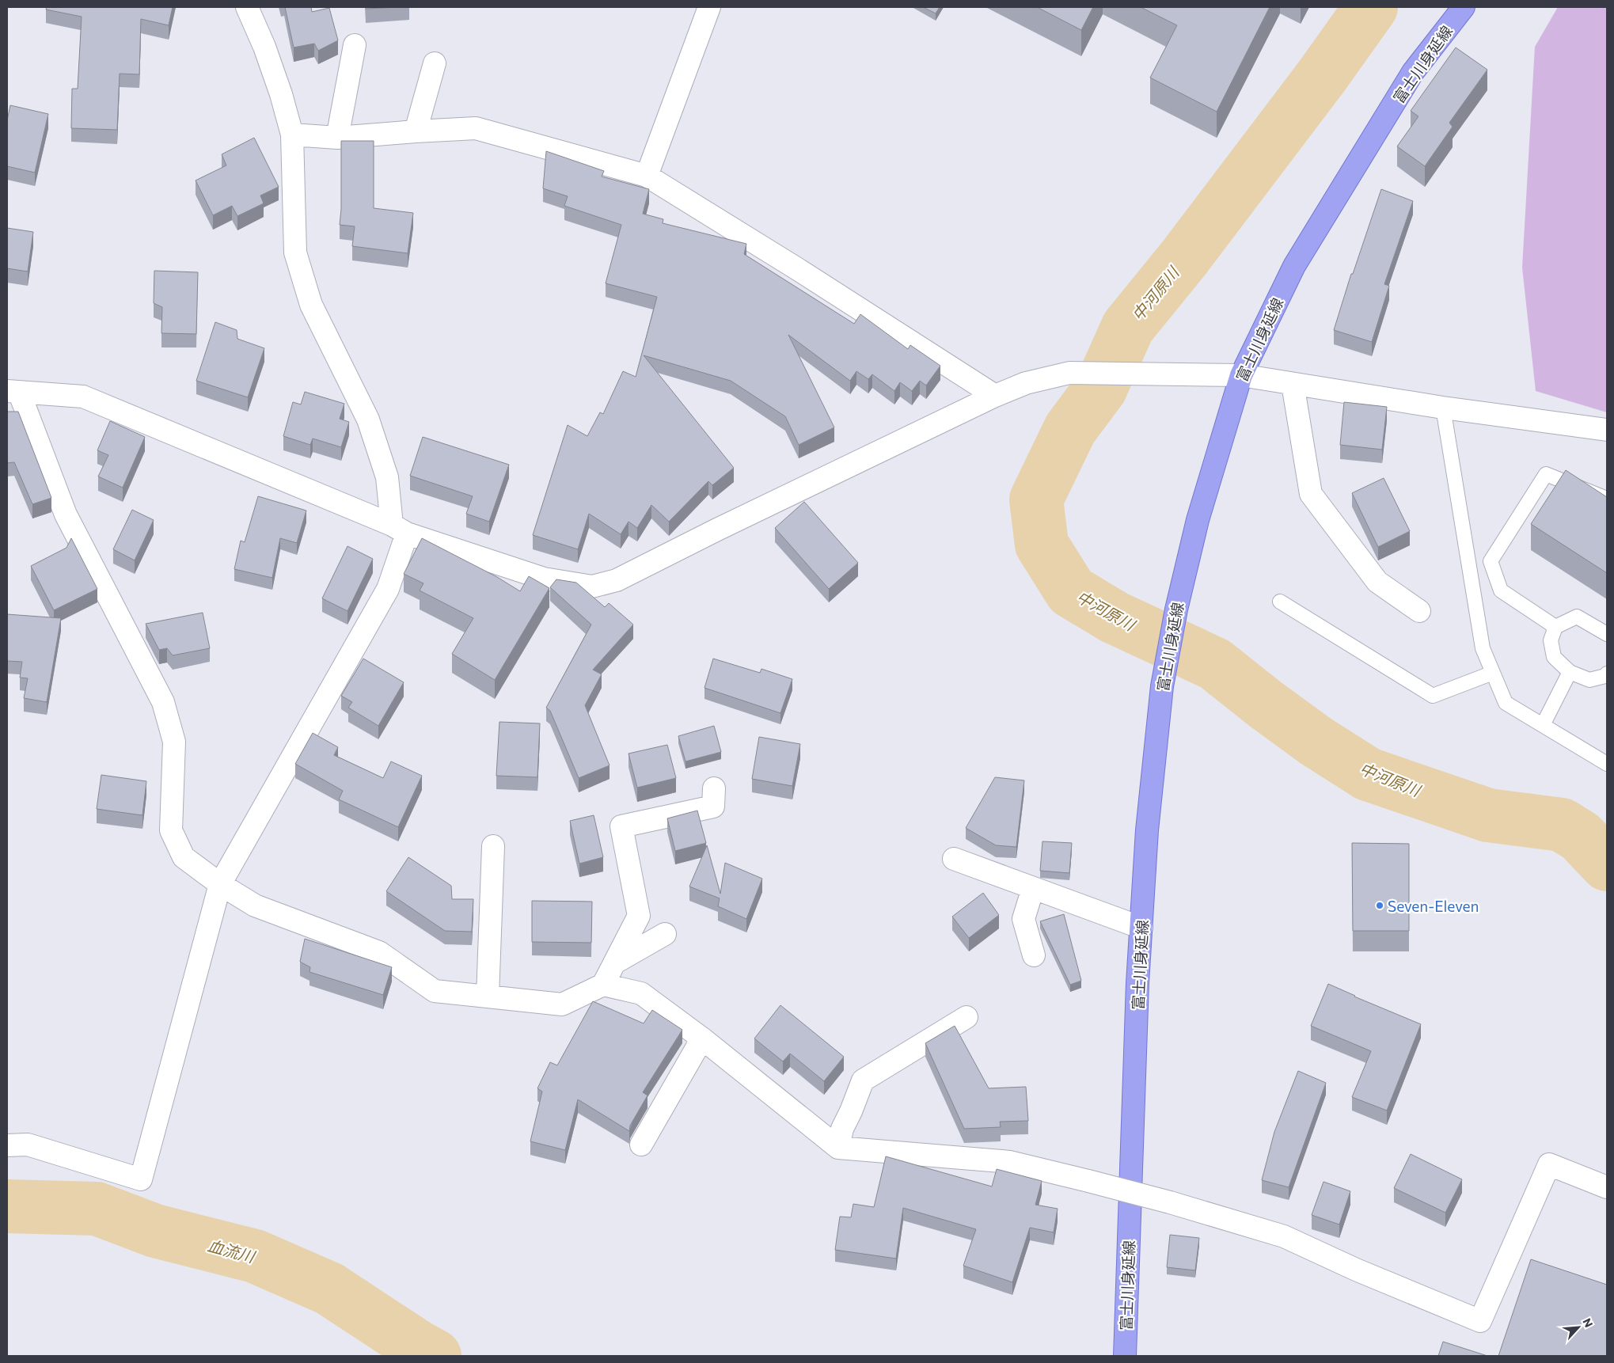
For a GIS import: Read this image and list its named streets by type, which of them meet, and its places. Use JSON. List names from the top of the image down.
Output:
{
  "streets": {
    "main road": ["富士川身延線"]
  },
  "water": ["中河原川", "血流川"],
  "places": ["Seven-Eleven"],
  "north": "top right"
}
